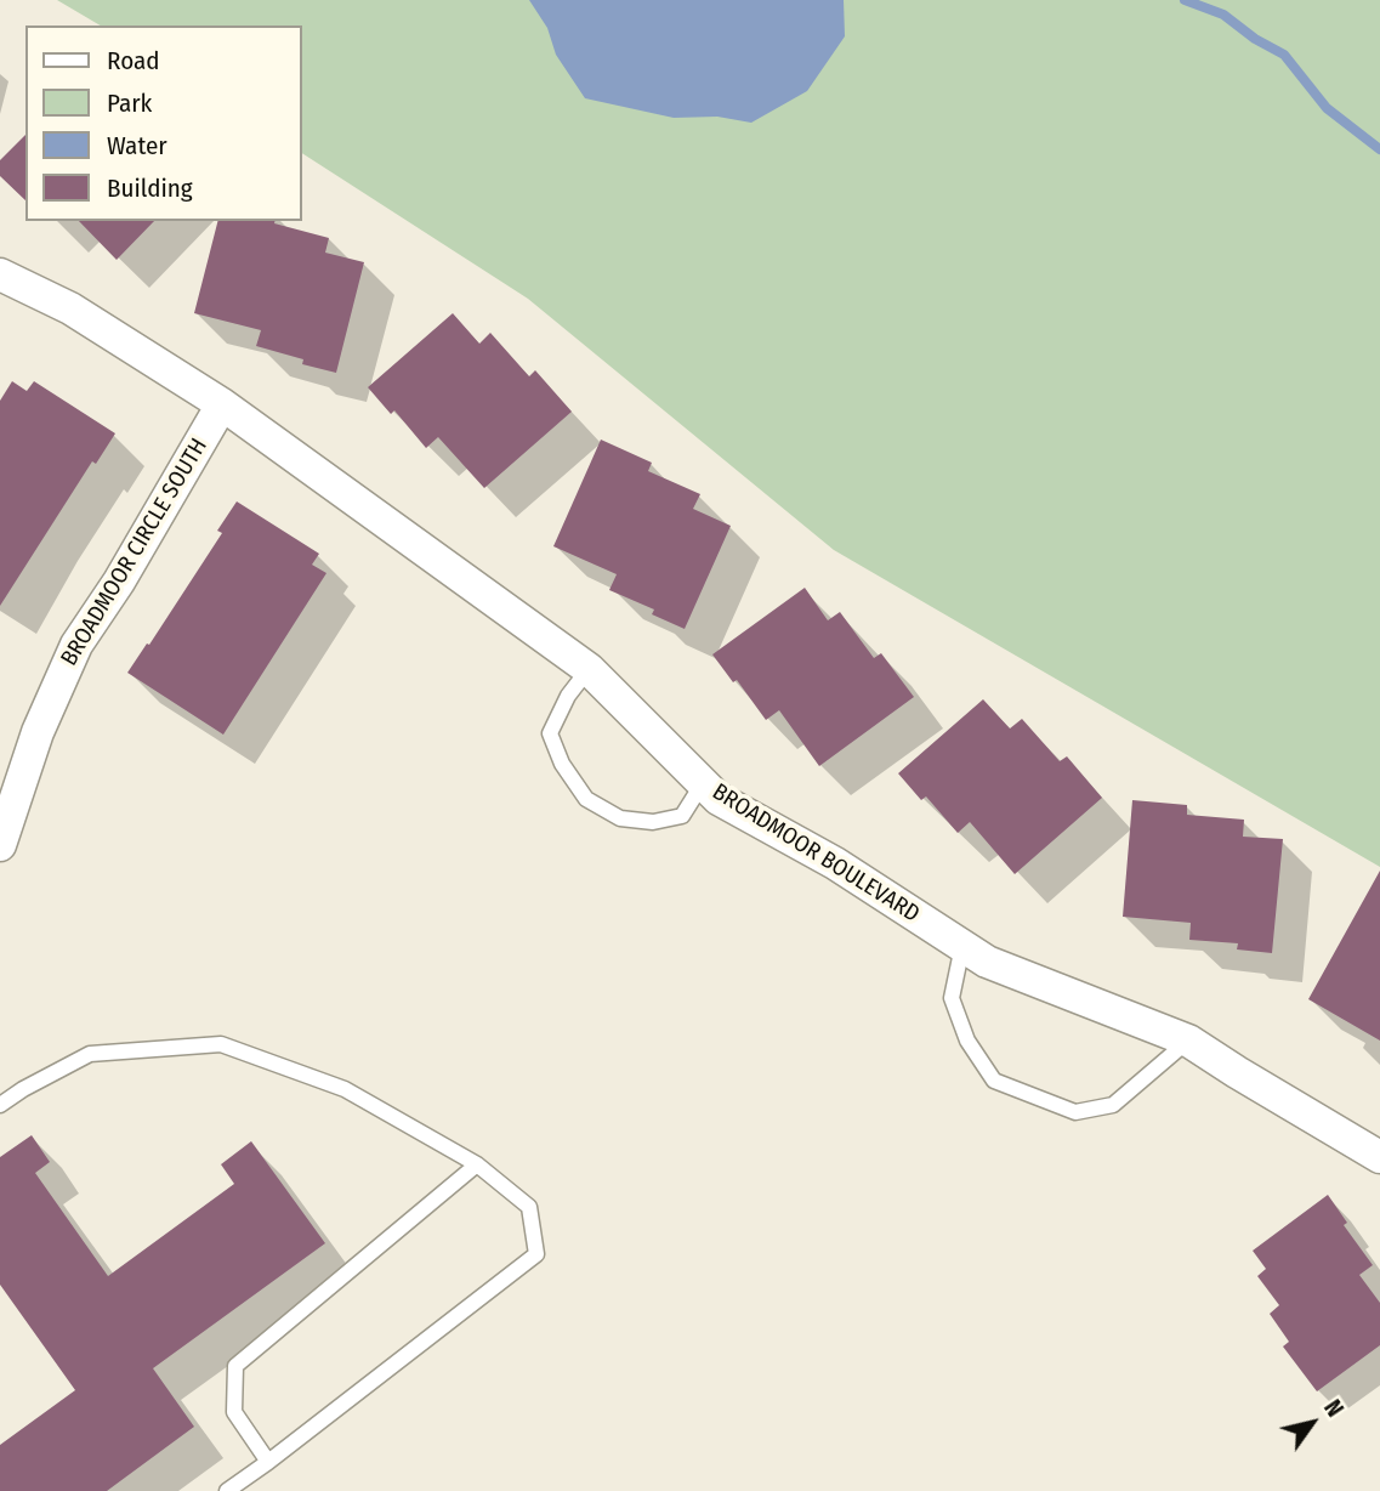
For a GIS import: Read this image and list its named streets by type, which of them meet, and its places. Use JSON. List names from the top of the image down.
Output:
{
  "streets": {
    "street": ["BROADMOOR CIRCLE SOUTH", "BROADMOOR BOULEVARD"]
  },
  "crossings": [
    ["BROADMOOR CIRCLE SOUTH", "BROADMOOR BOULEVARD"]
  ],
  "legend": [
    "Road",
    "Park",
    "Water",
    "Building"
  ],
  "north": "top right"
}
